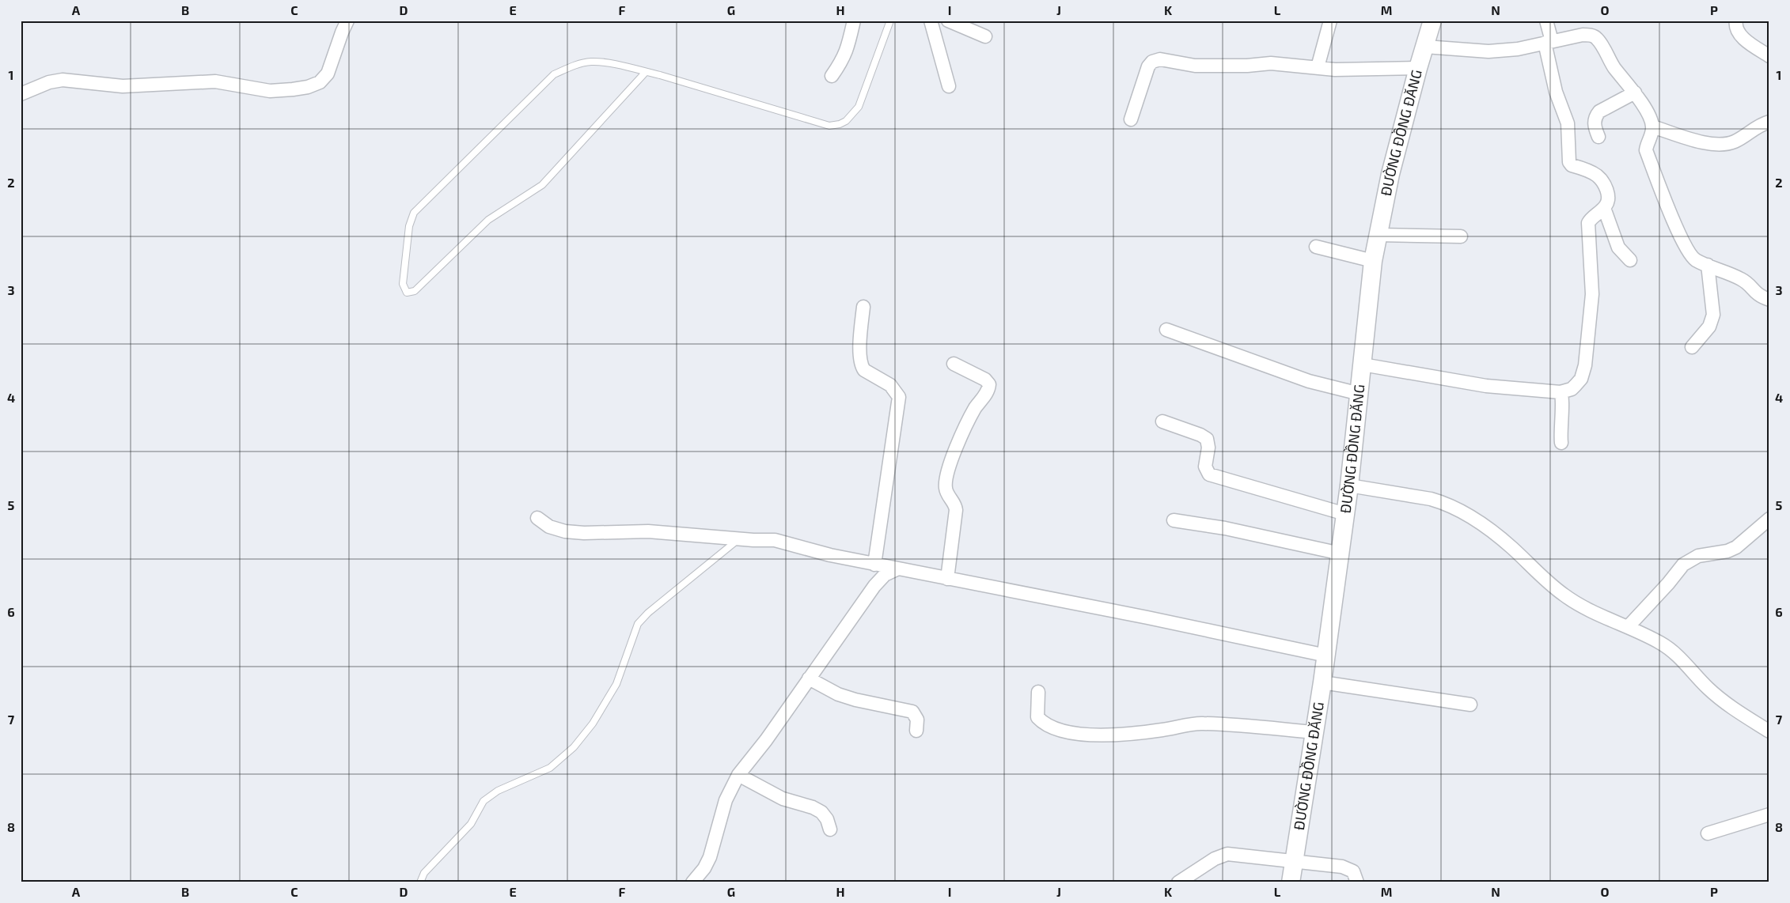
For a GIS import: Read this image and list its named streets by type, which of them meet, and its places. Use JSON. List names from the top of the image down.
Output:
{
  "streets": {
    "main road": ["ĐƯỜNG ĐỒNG ĐĂNG"]
  },
  "grid": {
    "columns": [
      "A",
      "B",
      "C",
      "D",
      "E",
      "F",
      "G",
      "H",
      "I",
      "J",
      "K",
      "L",
      "M",
      "N",
      "O",
      "P"
    ],
    "rows": [
      "1",
      "2",
      "3",
      "4",
      "5",
      "6",
      "7",
      "8"
    ]
  }
}
